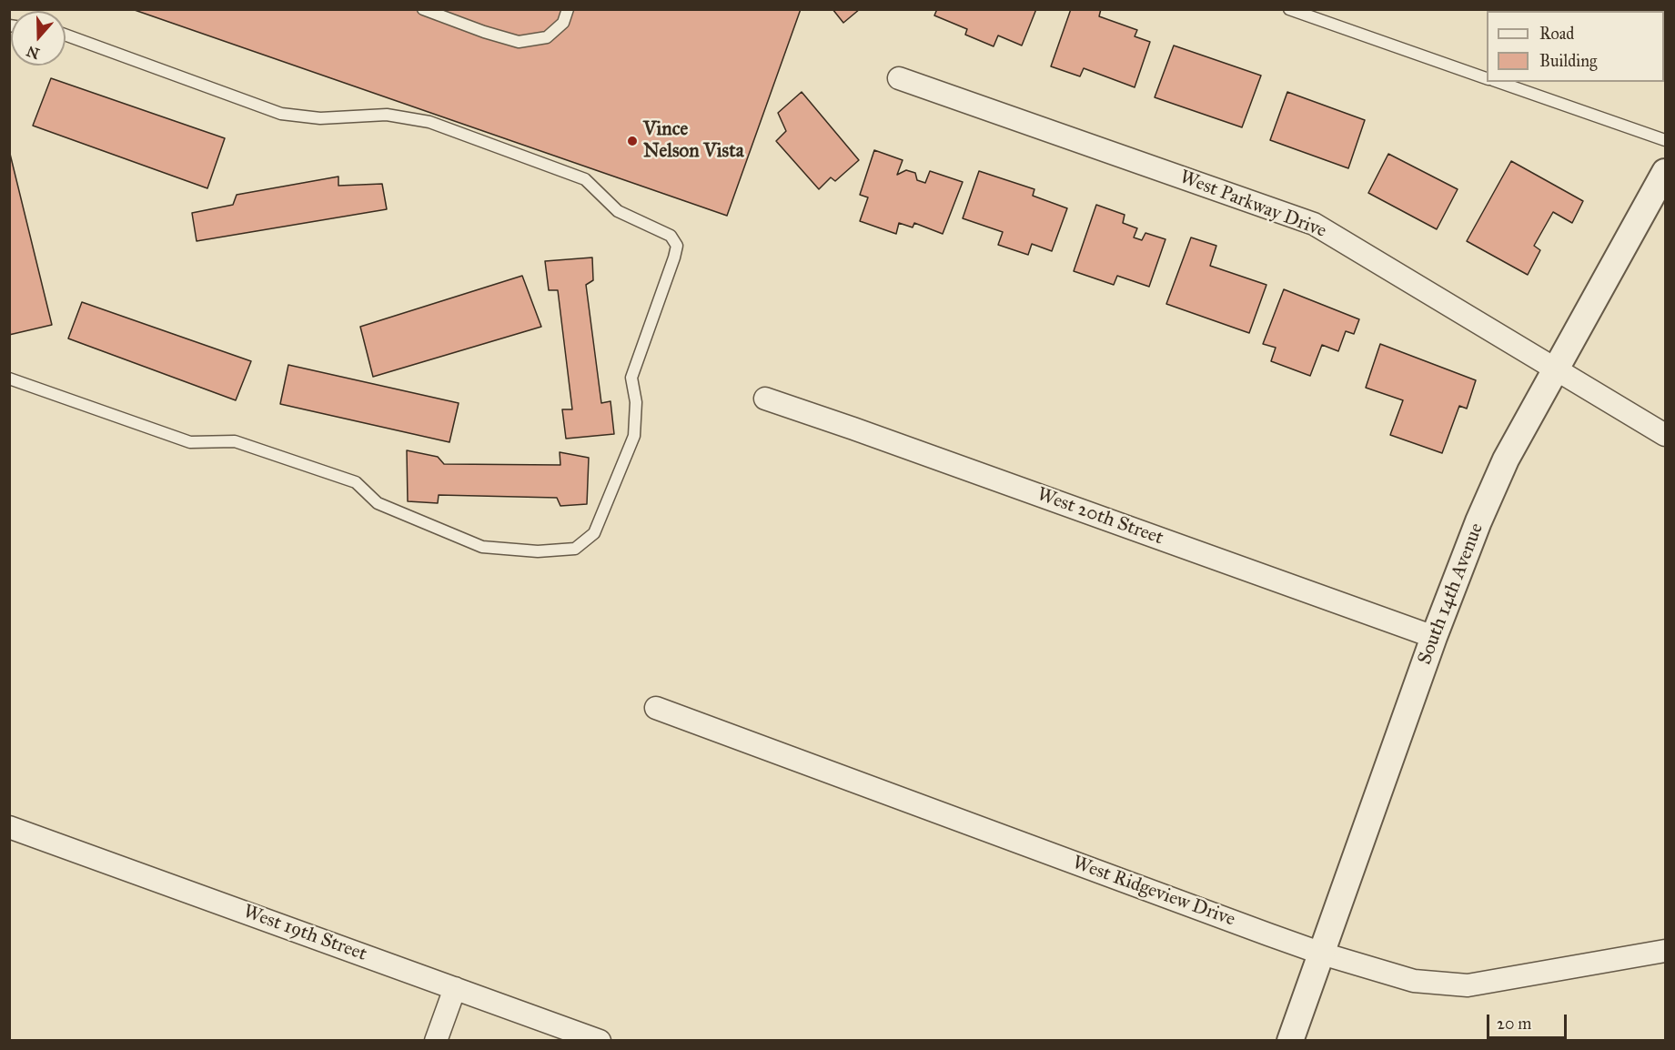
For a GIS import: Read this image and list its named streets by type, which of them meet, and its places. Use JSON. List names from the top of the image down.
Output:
{
  "streets": {
    "street": [
      "West Parkway Drive",
      "West 20th Street",
      "South 14th Avenue",
      "West Ridgeview Drive",
      "West 19th Street"
    ]
  },
  "crossings": [
    ["West Parkway Drive", "South 14th Avenue"],
    ["West 20th Street", "South 14th Avenue"],
    ["South 14th Avenue", "West Ridgeview Drive"]
  ],
  "places": ["Vince Nelson Vista"],
  "legend": ["Road", "Building"],
  "scale_bar": "20 m",
  "north": "bottom"
}
